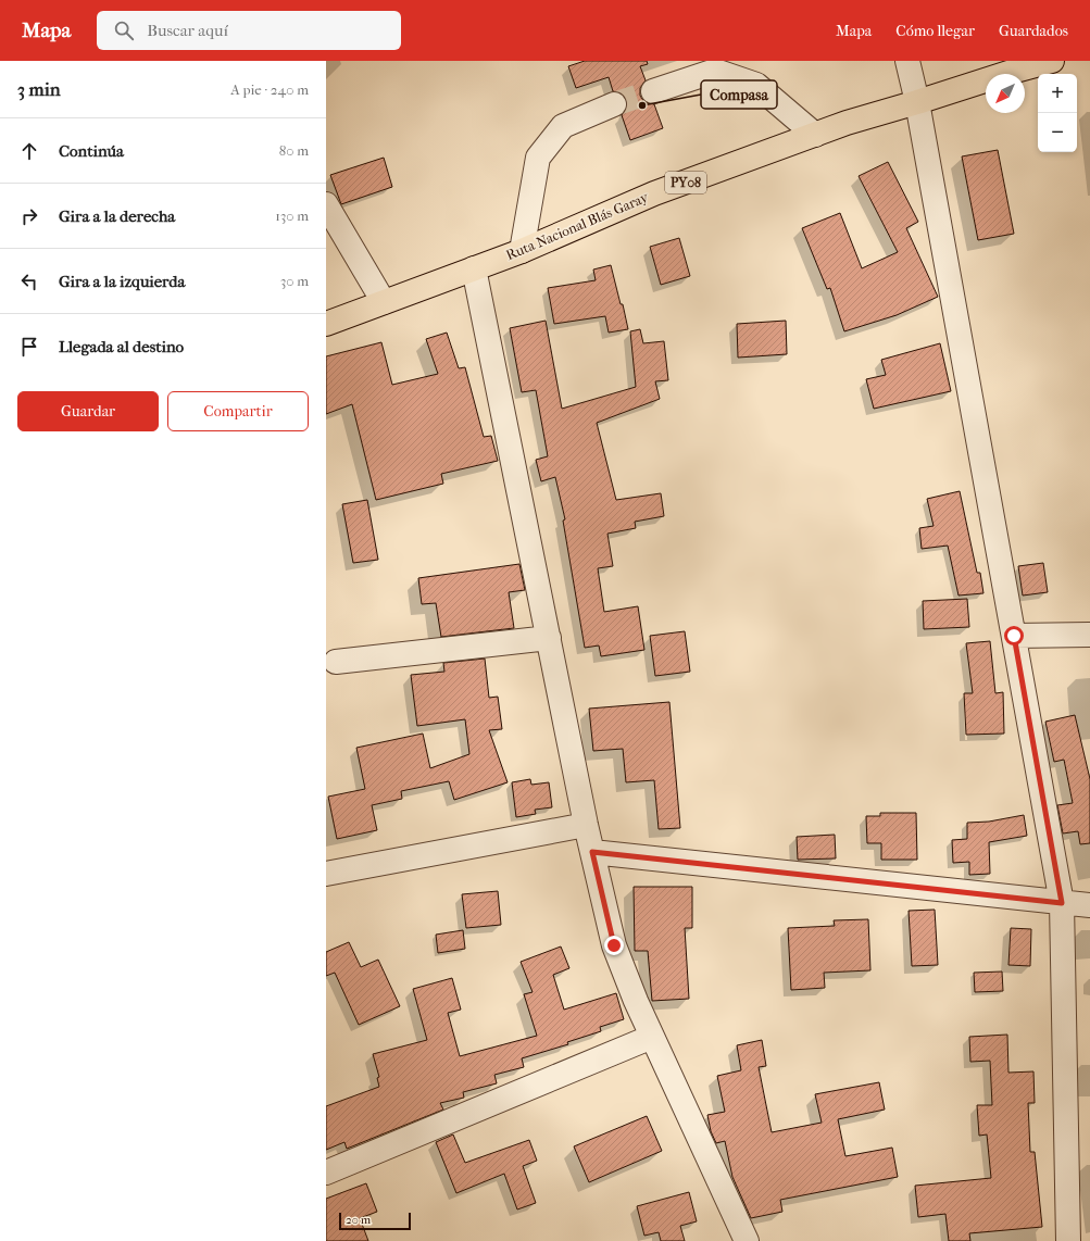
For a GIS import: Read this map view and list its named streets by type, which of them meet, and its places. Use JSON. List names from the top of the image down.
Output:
{
  "streets": {
    "highway": ["PY08", "Ruta Nacional Blás Garay"]
  },
  "places": ["Compasa"],
  "scale_bar": "20 m",
  "north": "bottom left",
  "page": {
    "header": "Mapa",
    "search": "Buscar aquí",
    "nav": ["Mapa", "Cómo llegar", "Guardados"],
    "heading": ["3 min", "A pie · 240 m"],
    "map_buttons": ["+", "−"],
    "list": [
      ["Continúa", "80 m"],
      ["Gira a la derecha", "130 m"],
      ["Gira a la izquierda", "30 m"],
      "Llegada al destino"
    ],
    "buttons": ["Guardar", "Compartir"],
    "scale": "20 m"
  }
}
